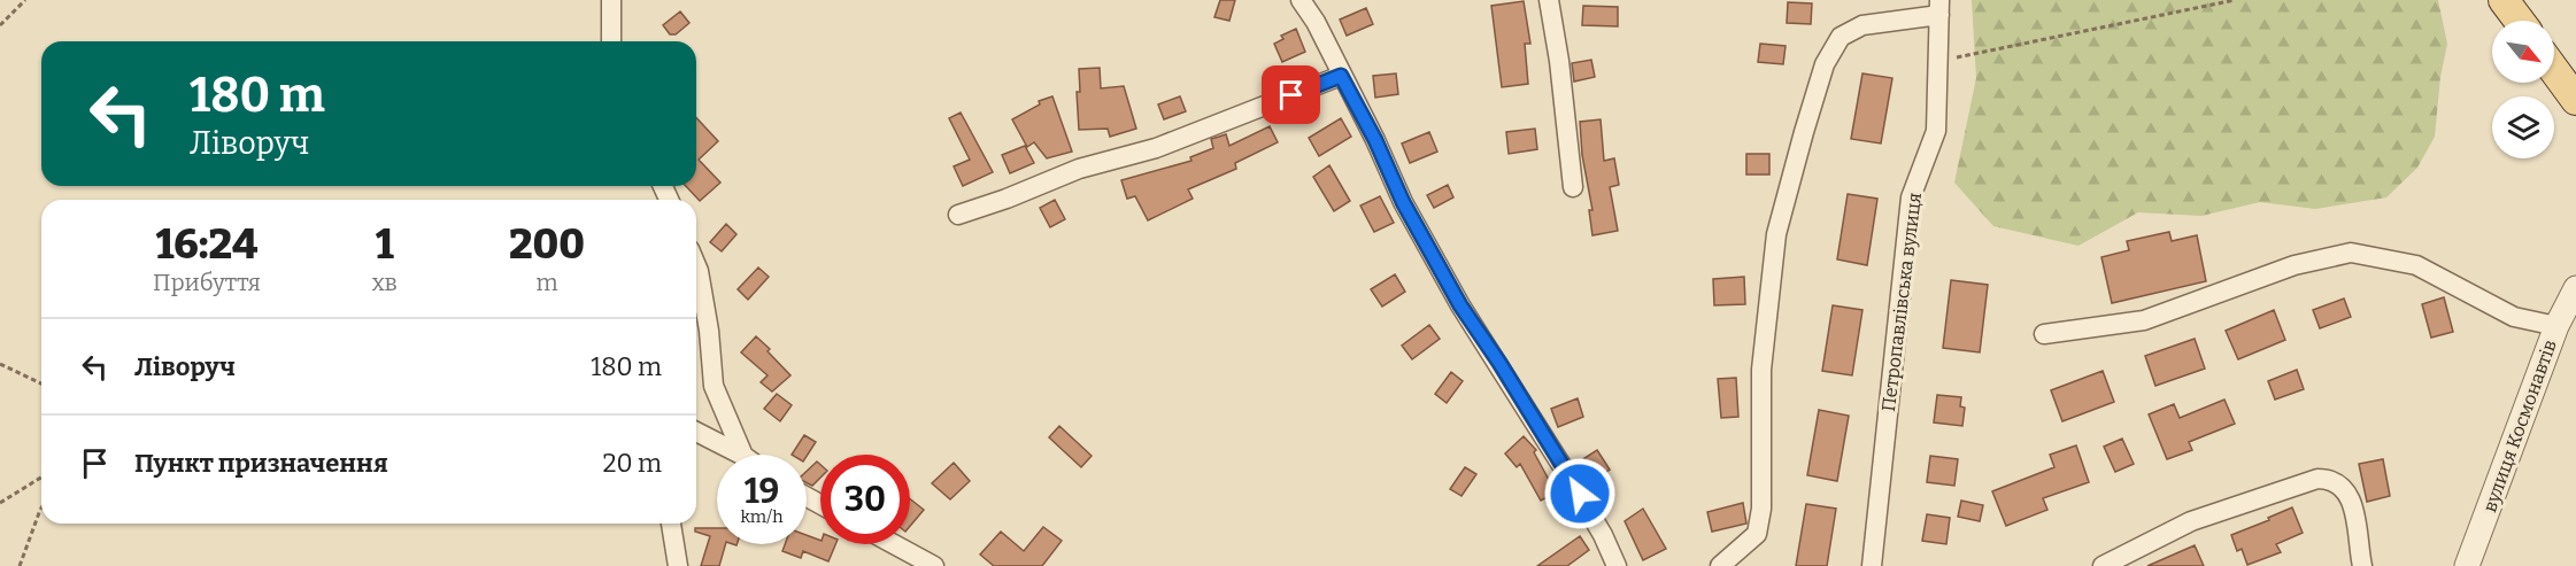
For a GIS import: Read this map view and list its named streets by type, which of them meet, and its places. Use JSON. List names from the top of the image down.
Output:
{
  "streets": {
    "street": ["Петропавлівська вулиця", "вулиця Космонавтів"]
  },
  "north": "bottom right",
  "page": {
    "turn": ["180 m", "Ліворуч"],
    "eta": [
      "16:24",
      "Прибуття",
      "1",
      "хв",
      "200",
      "m"
    ],
    "list": [
      {
        "name": "Ліворуч",
        "value": "180 m"
      },
      {
        "name": "Пункт призначення",
        "value": "20 m"
      }
    ],
    "speed": "19 km/h",
    "limit": "30"
  }
}
